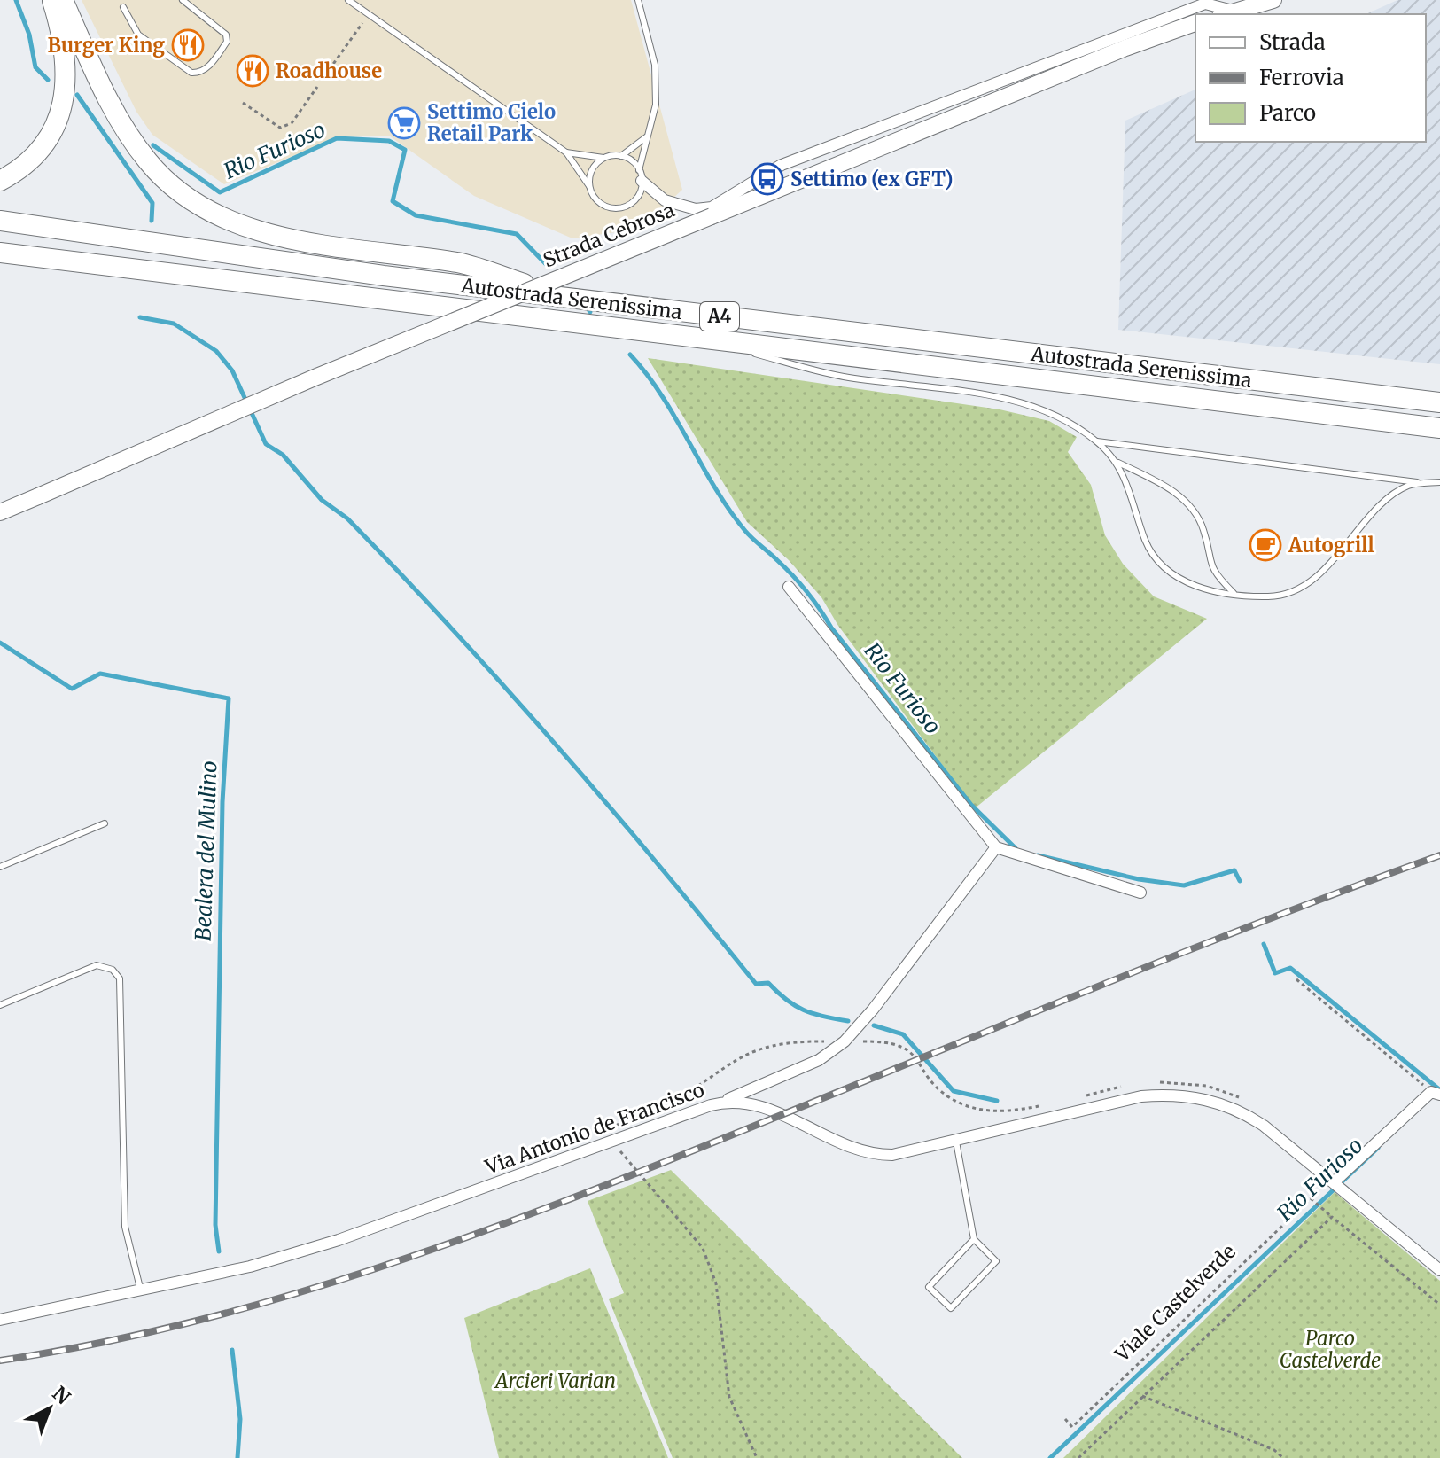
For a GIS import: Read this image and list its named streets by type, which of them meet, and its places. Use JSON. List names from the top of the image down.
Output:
{
  "streets": {
    "highway": ["Autostrada Serenissima", "A4"],
    "main road": ["Strada Cebrosa"],
    "street": ["Via Antonio de Francisco"],
    "path": ["Viale Castelverde"]
  },
  "water": ["Rio Furioso", "Bealera del Mulino"],
  "parks": ["Parco Castelverde", "Arcieri Varian"],
  "places": {
    "restaurant": ["Burger King", "Roadhouse"],
    "supermarket": ["Settimo Cielo Retail Park"],
    "bus stop": ["Settimo (ex GFT)"],
    "cafe": ["Autogrill"]
  },
  "legend": ["Strada", "Ferrovia", "Parco"],
  "north": "top right"
}
